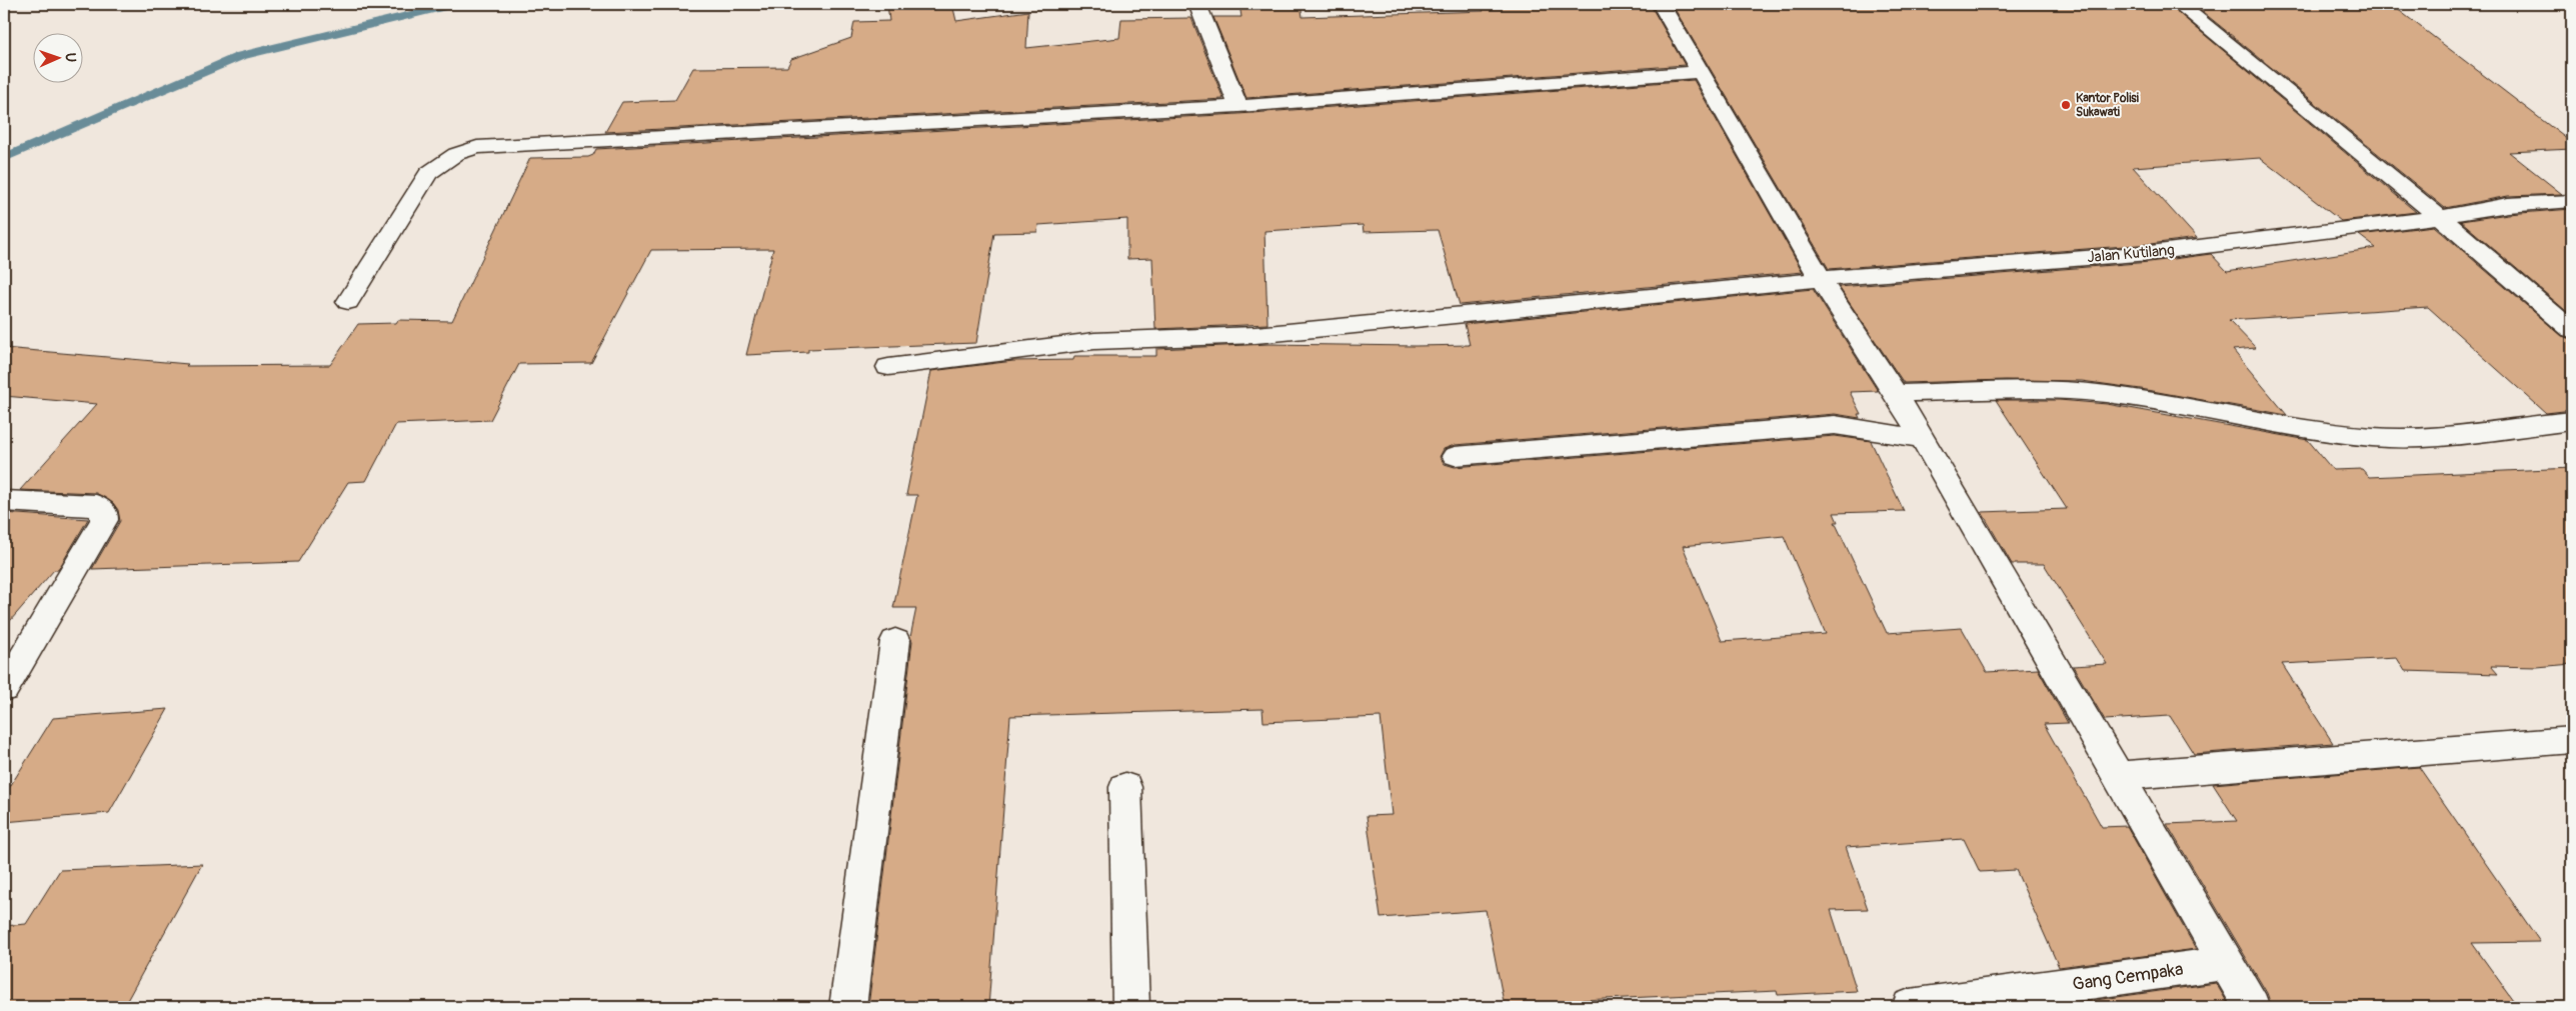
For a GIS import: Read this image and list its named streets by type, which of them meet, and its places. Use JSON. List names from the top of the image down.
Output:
{
  "streets": {
    "street": ["Jalan Kutilang", "Gang Cempaka"]
  },
  "places": ["Kantor Polisi Sukawati"],
  "north": "right"
}
